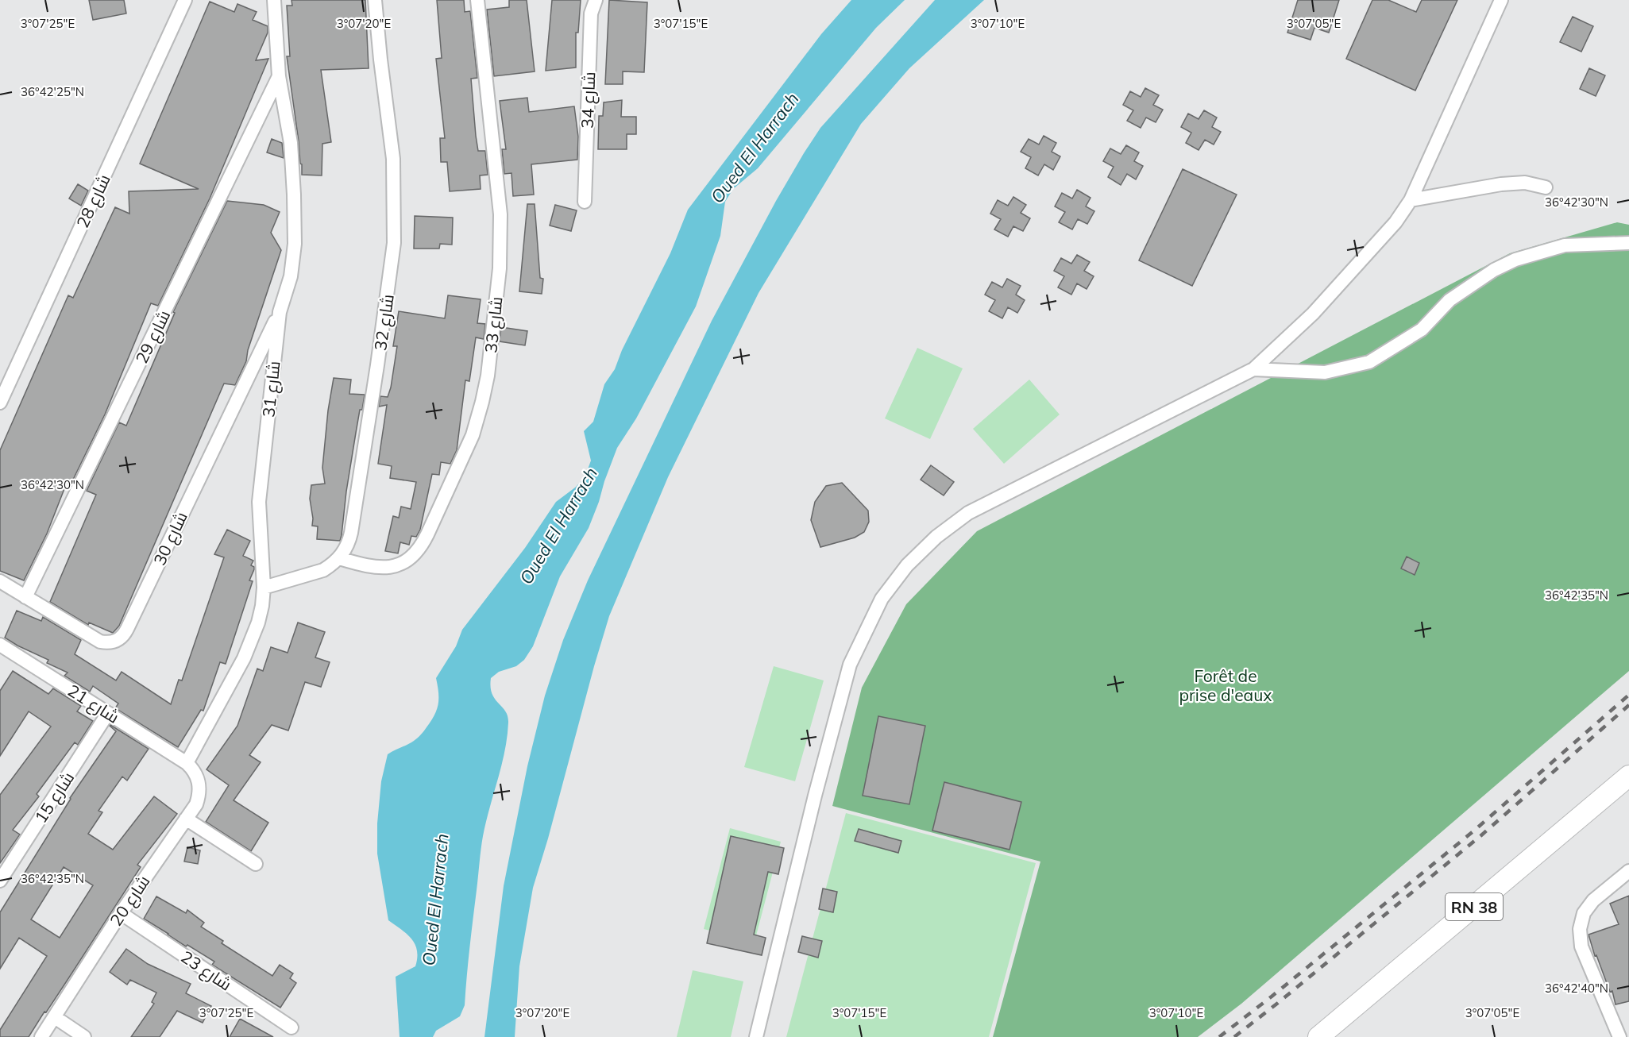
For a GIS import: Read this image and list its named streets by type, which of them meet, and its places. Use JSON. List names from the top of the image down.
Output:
{
  "streets": {
    "main road": ["RN 38"],
    "street": [
      "شارع 34",
      "شارع 28",
      "شارع 32",
      "شارع 33",
      "شارع 29",
      "شارع 31",
      "شارع 30",
      "شارع 21",
      "شارع 15",
      "شارع 20",
      "شارع 23"
    ]
  },
  "crossings": [
    ["شارع 32", "شارع 33"],
    ["شارع 29", "شارع 31"],
    ["شارع 29", "شارع 30"],
    ["شارع 31", "شارع 30"],
    ["شارع 31", "شارع 21"],
    ["شارع 31", "شارع 20"],
    ["شارع 21", "شارع 15"],
    ["شارع 21", "شارع 20"],
    ["شارع 20", "شارع 23"]
  ],
  "water": ["Oued El Harrach"],
  "parks": ["Forêt de prise d'eaux"],
  "coordinates": [
    "3°07'25\"E",
    "3°07'20\"E",
    "3°07'15\"E",
    "3°07'10\"E",
    "3°07'05\"E",
    "36°42'25\"N",
    "36°42'30\"N",
    "36°42'35\"N",
    "36°42'40\"N"
  ]
}
